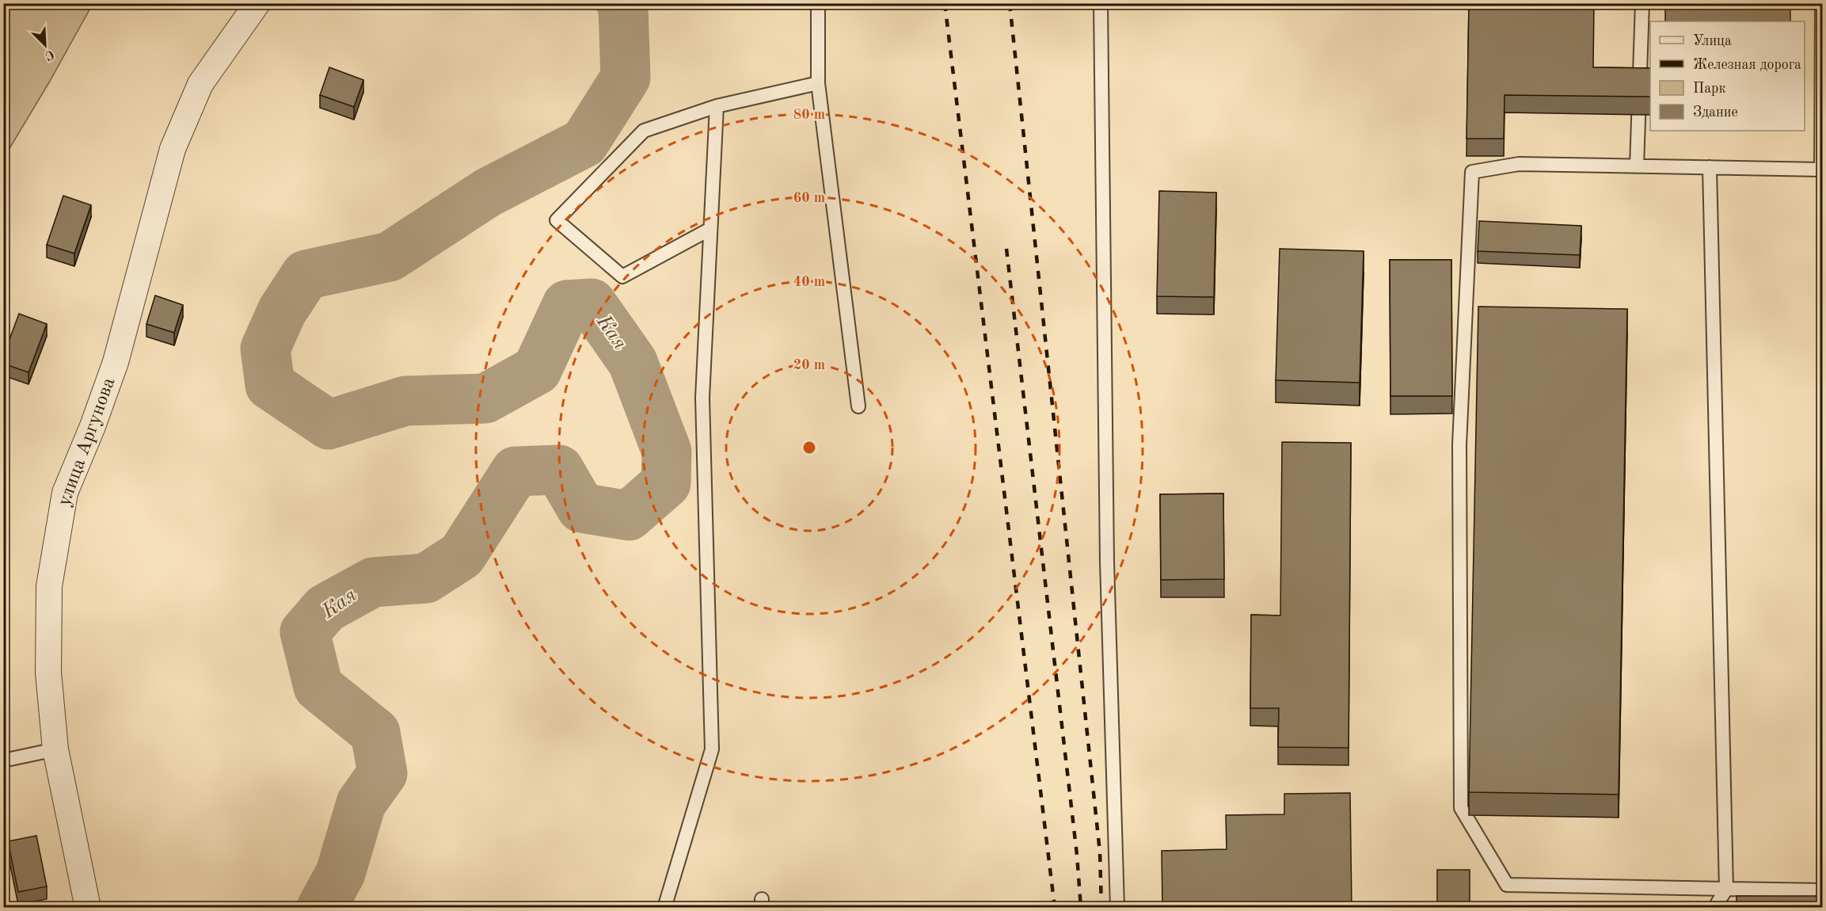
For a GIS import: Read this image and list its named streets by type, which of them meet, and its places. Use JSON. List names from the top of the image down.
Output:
{
  "streets": {
    "street": ["улица Аргунова"]
  },
  "water": ["Кая"],
  "legend": [
    "Улица",
    "Железная дорога",
    "Парк",
    "Здание"
  ],
  "north": "bottom right",
  "rings": [
    "80 m",
    "60 m",
    "40 m",
    "20 m"
  ]
}
